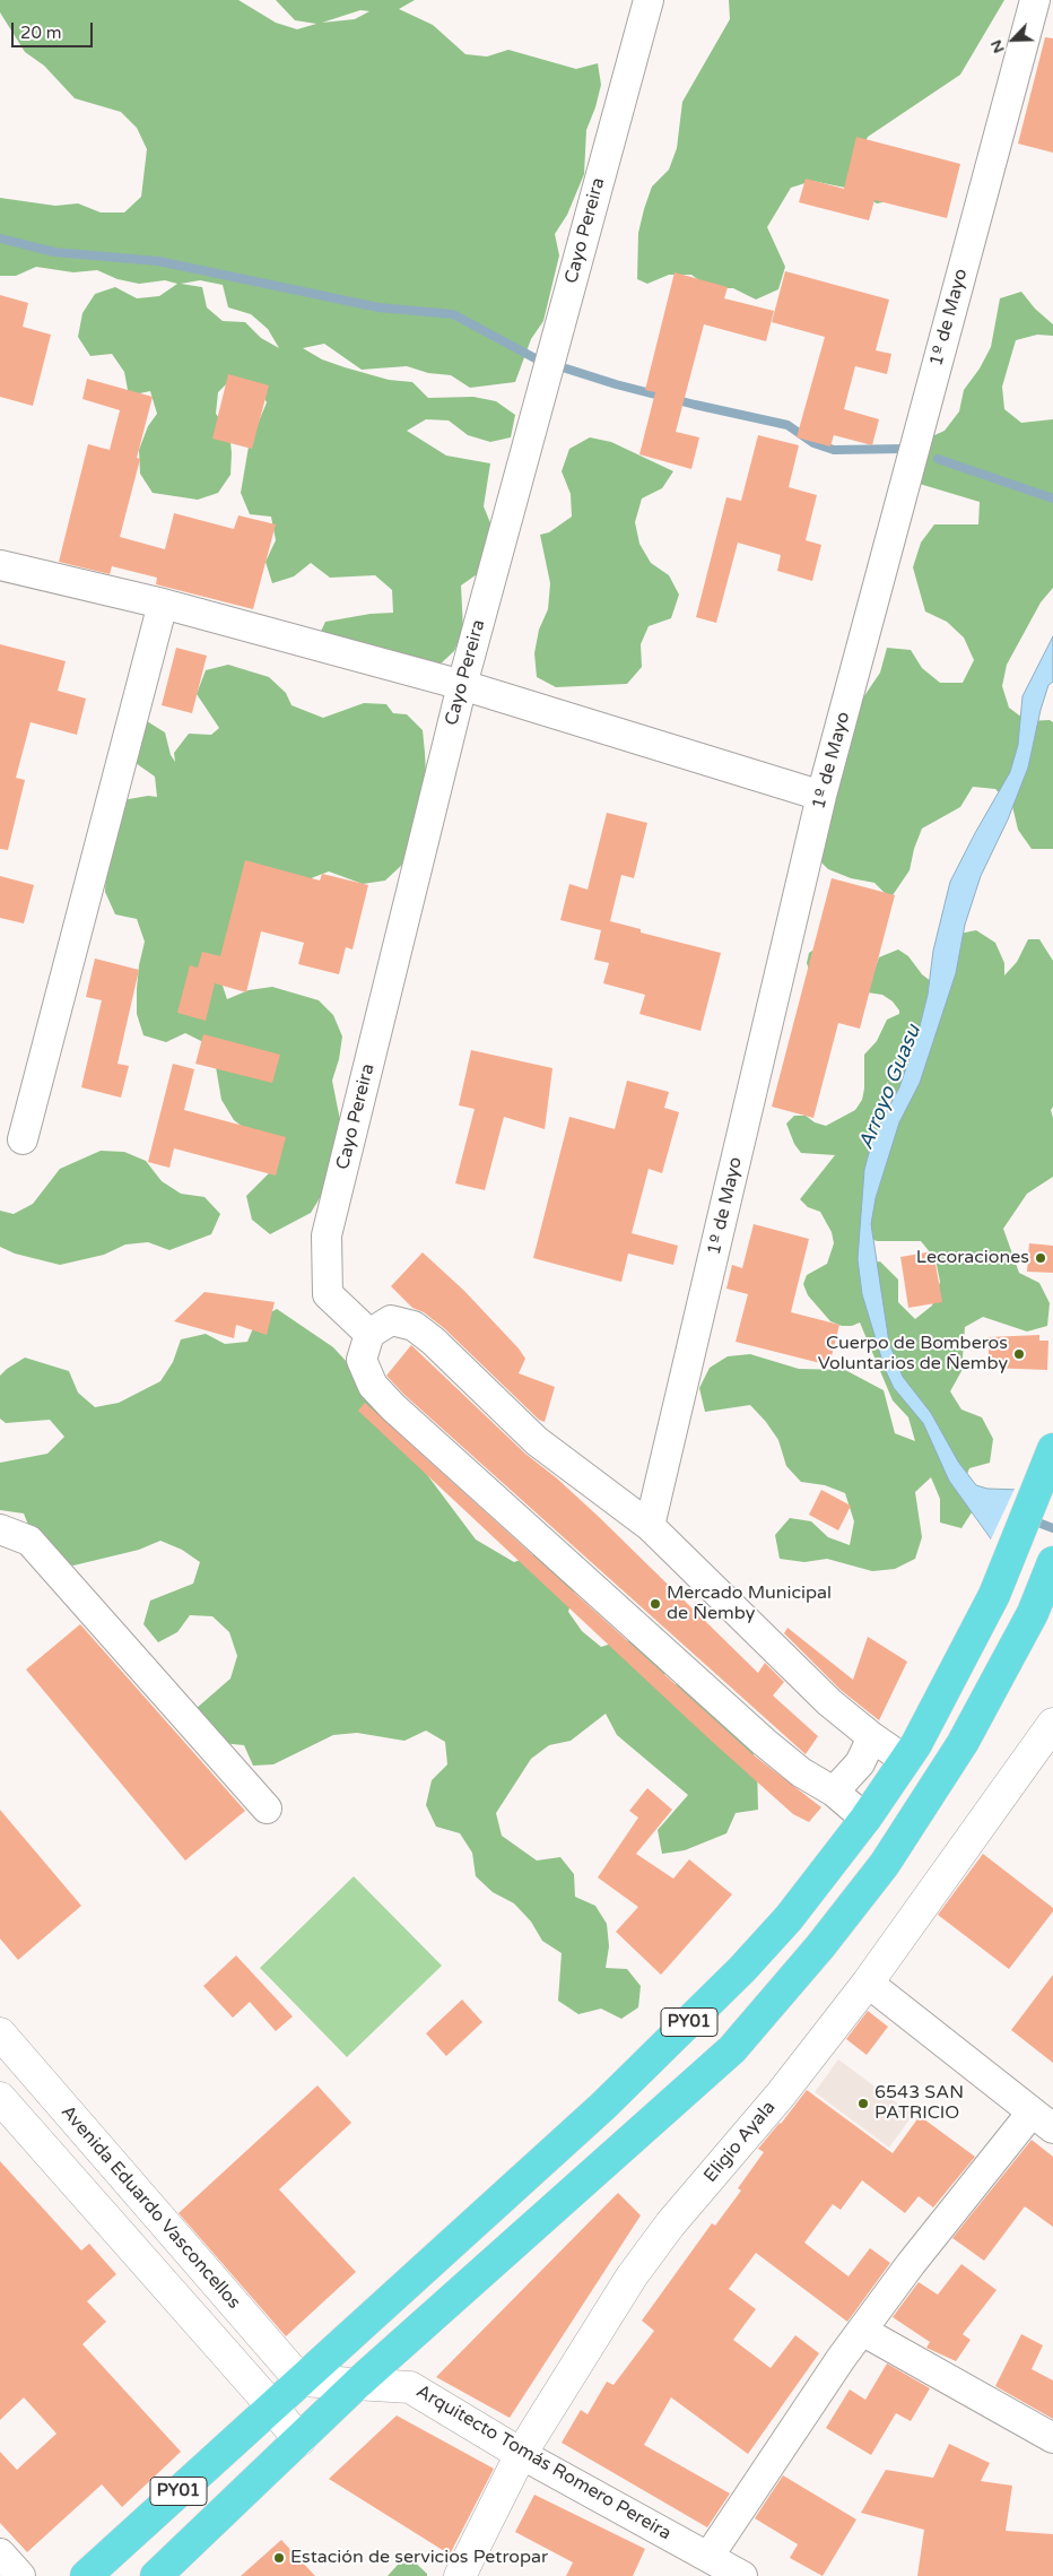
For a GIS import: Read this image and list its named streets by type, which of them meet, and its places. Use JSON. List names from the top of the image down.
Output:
{
  "streets": {
    "highway": ["PY01"],
    "street": [
      "Cayo Pereira",
      "1º de Mayo",
      "Eligio Ayala",
      "Avenida Eduardo Vasconcellos",
      "Arquitecto Tomás Romero Pereira"
    ]
  },
  "crossings": [
    ["PY01", "Avenida Eduardo Vasconcellos"],
    ["PY01", "Arquitecto Tomás Romero Pereira"],
    ["Eligio Ayala", "Arquitecto Tomás Romero Pereira"],
    ["Avenida Eduardo Vasconcellos", "Arquitecto Tomás Romero Pereira"]
  ],
  "water": ["Arroyo Guasu"],
  "places": [
    "Lecoraciones",
    "Cuerpo de Bomberos Voluntarios de Ñemby",
    "Mercado Municipal de Ñemby",
    "6543 SAN PATRICIO",
    "Estación de servicios Petropar"
  ],
  "scale_bar": "20 m",
  "north": "bottom left"
}
